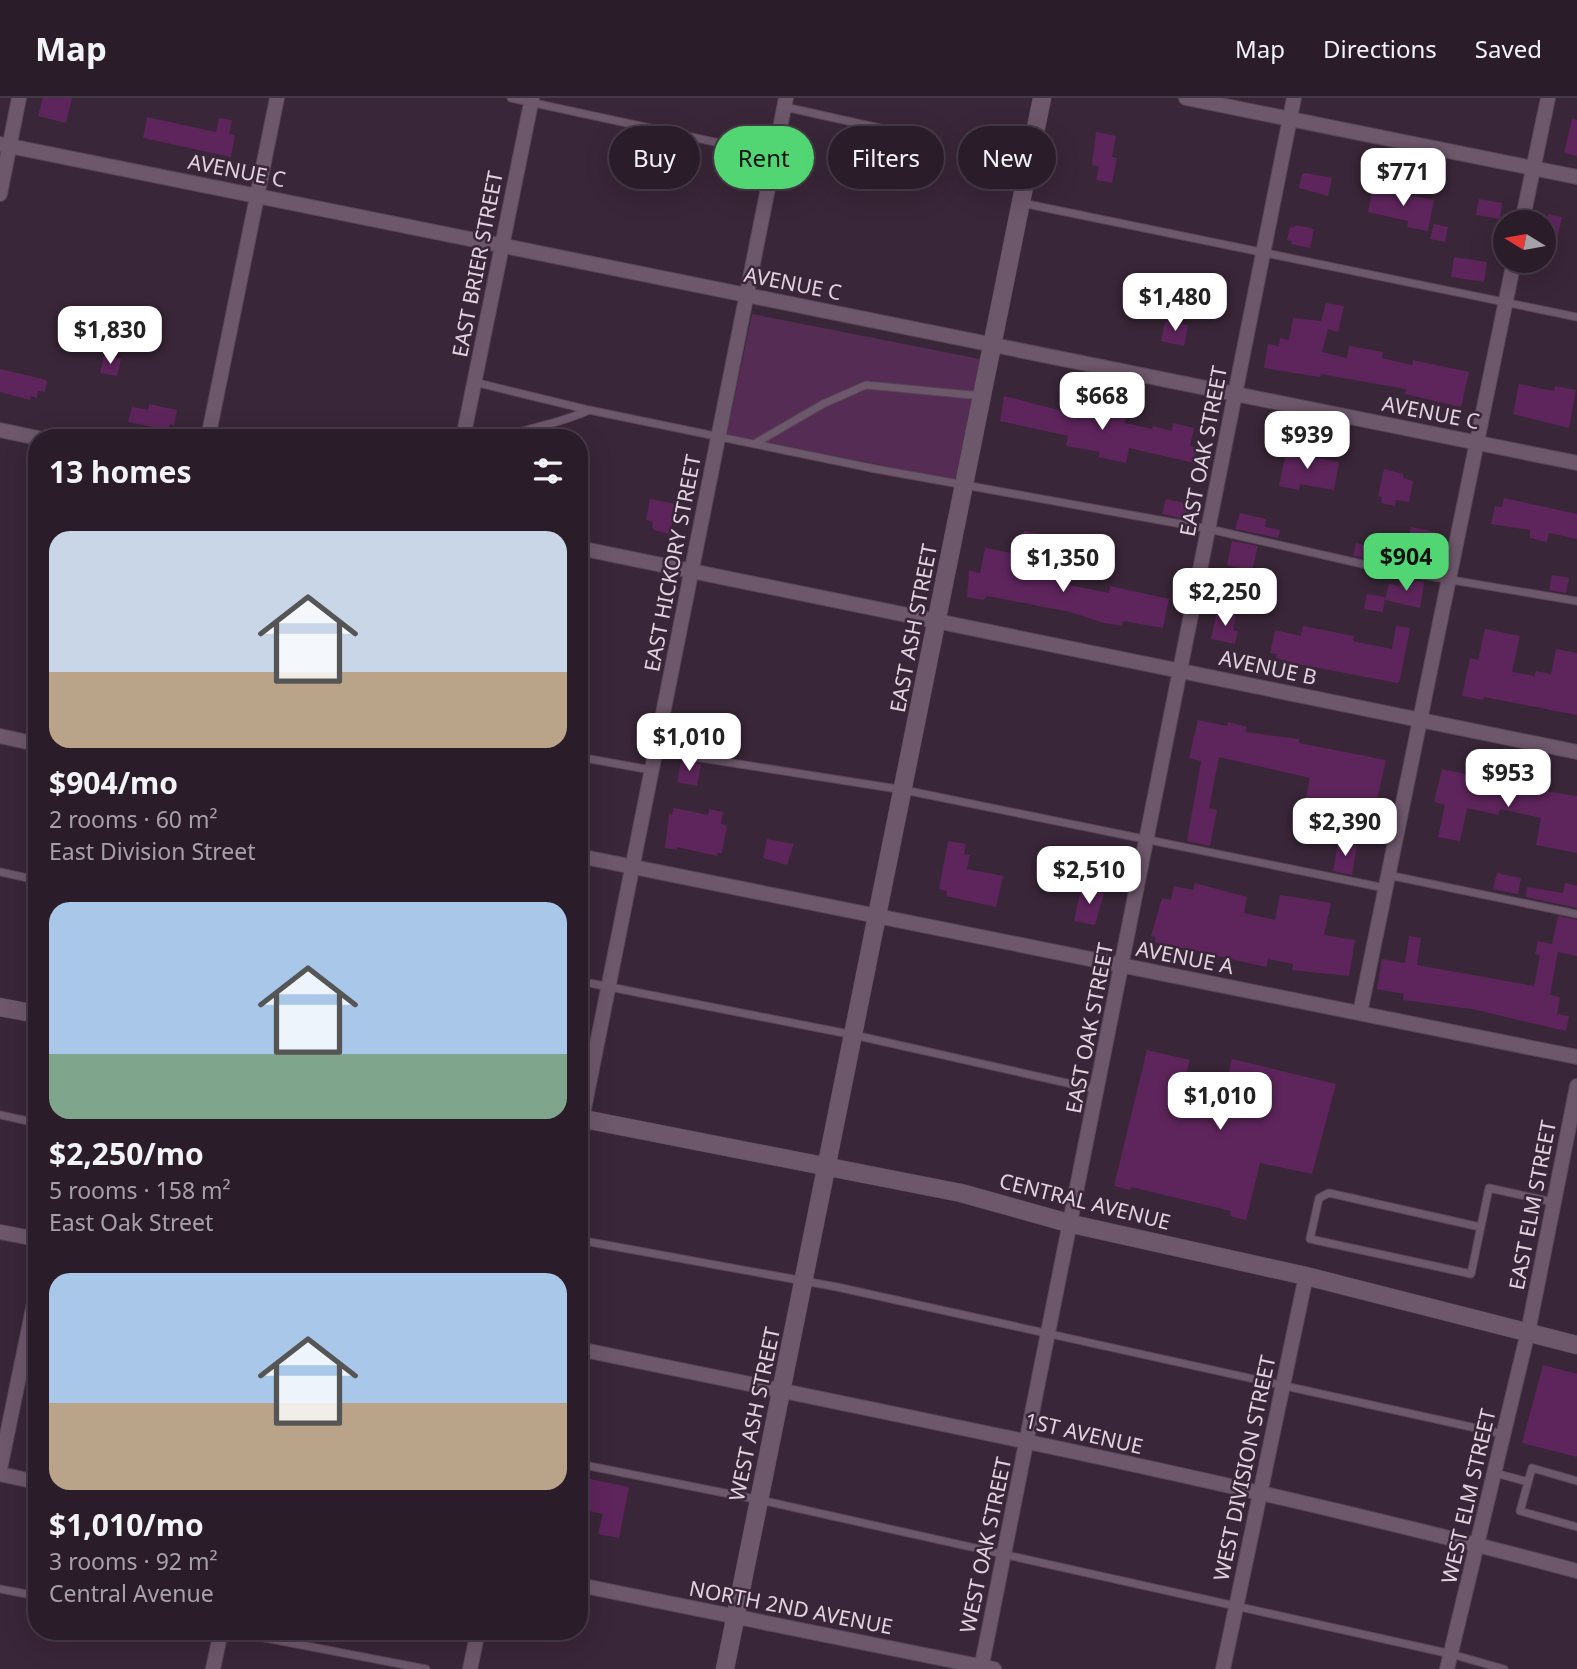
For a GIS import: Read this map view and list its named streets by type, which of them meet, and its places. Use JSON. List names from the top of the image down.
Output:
{
  "streets": {
    "street": [
      "AVENUE C",
      "EAST BRIER STREET",
      "EAST OAK STREET",
      "EAST HICKORY STREET",
      "EAST ASH STREET",
      "AVENUE B",
      "AVENUE A",
      "CENTRAL AVENUE",
      "EAST ELM STREET",
      "WEST ASH STREET",
      "1ST AVENUE",
      "WEST DIVISION STREET",
      "WEST ELM STREET",
      "WEST OAK STREET",
      "NORTH 2ND AVENUE"
    ]
  },
  "crossings": [
    ["AVENUE C", "EAST BRIER STREET"],
    ["AVENUE C", "EAST OAK STREET"],
    ["AVENUE C", "EAST HICKORY STREET"],
    ["AVENUE C", "EAST ASH STREET"],
    ["EAST OAK STREET", "AVENUE B"],
    ["EAST OAK STREET", "AVENUE A"],
    ["EAST OAK STREET", "CENTRAL AVENUE"],
    ["EAST OAK STREET", "WEST OAK STREET"],
    ["EAST HICKORY STREET", "AVENUE B"],
    ["EAST HICKORY STREET", "AVENUE A"],
    ["EAST ASH STREET", "AVENUE B"],
    ["EAST ASH STREET", "AVENUE A"],
    ["EAST ASH STREET", "CENTRAL AVENUE"],
    ["EAST ASH STREET", "WEST ASH STREET"],
    ["CENTRAL AVENUE", "EAST ELM STREET"],
    ["CENTRAL AVENUE", "WEST ASH STREET"],
    ["CENTRAL AVENUE", "WEST DIVISION STREET"],
    ["CENTRAL AVENUE", "WEST ELM STREET"],
    ["CENTRAL AVENUE", "WEST OAK STREET"],
    ["EAST ELM STREET", "WEST ELM STREET"],
    ["WEST ASH STREET", "1ST AVENUE"],
    ["WEST ASH STREET", "NORTH 2ND AVENUE"],
    ["1ST AVENUE", "WEST DIVISION STREET"],
    ["1ST AVENUE", "WEST ELM STREET"],
    ["1ST AVENUE", "WEST OAK STREET"],
    ["WEST OAK STREET", "NORTH 2ND AVENUE"]
  ],
  "north": "left",
  "page": {
    "header": "Map",
    "nav": ["Map", "Directions", "Saved"],
    "chip": [
      "Buy",
      "Rent",
      "Filters",
      "New"
    ],
    "price": [
      "$771",
      "$1,480",
      "$1,830",
      "$668",
      "$939",
      "$904",
      "$1,350",
      "$2,250",
      "$1,010",
      "$953",
      "$2,390",
      "$2,510",
      "$1,010"
    ],
    "heading": "13 homes",
    "list": [
      {
        "name": "$904/mo",
        "note": "2 rooms · 60 m² · East Division Street"
      },
      {
        "name": "$2,250/mo",
        "note": "5 rooms · 158 m² · East Oak Street"
      },
      {
        "name": "$1,010/mo",
        "note": "3 rooms · 92 m² · Central Avenue"
      }
    ]
  }
}
